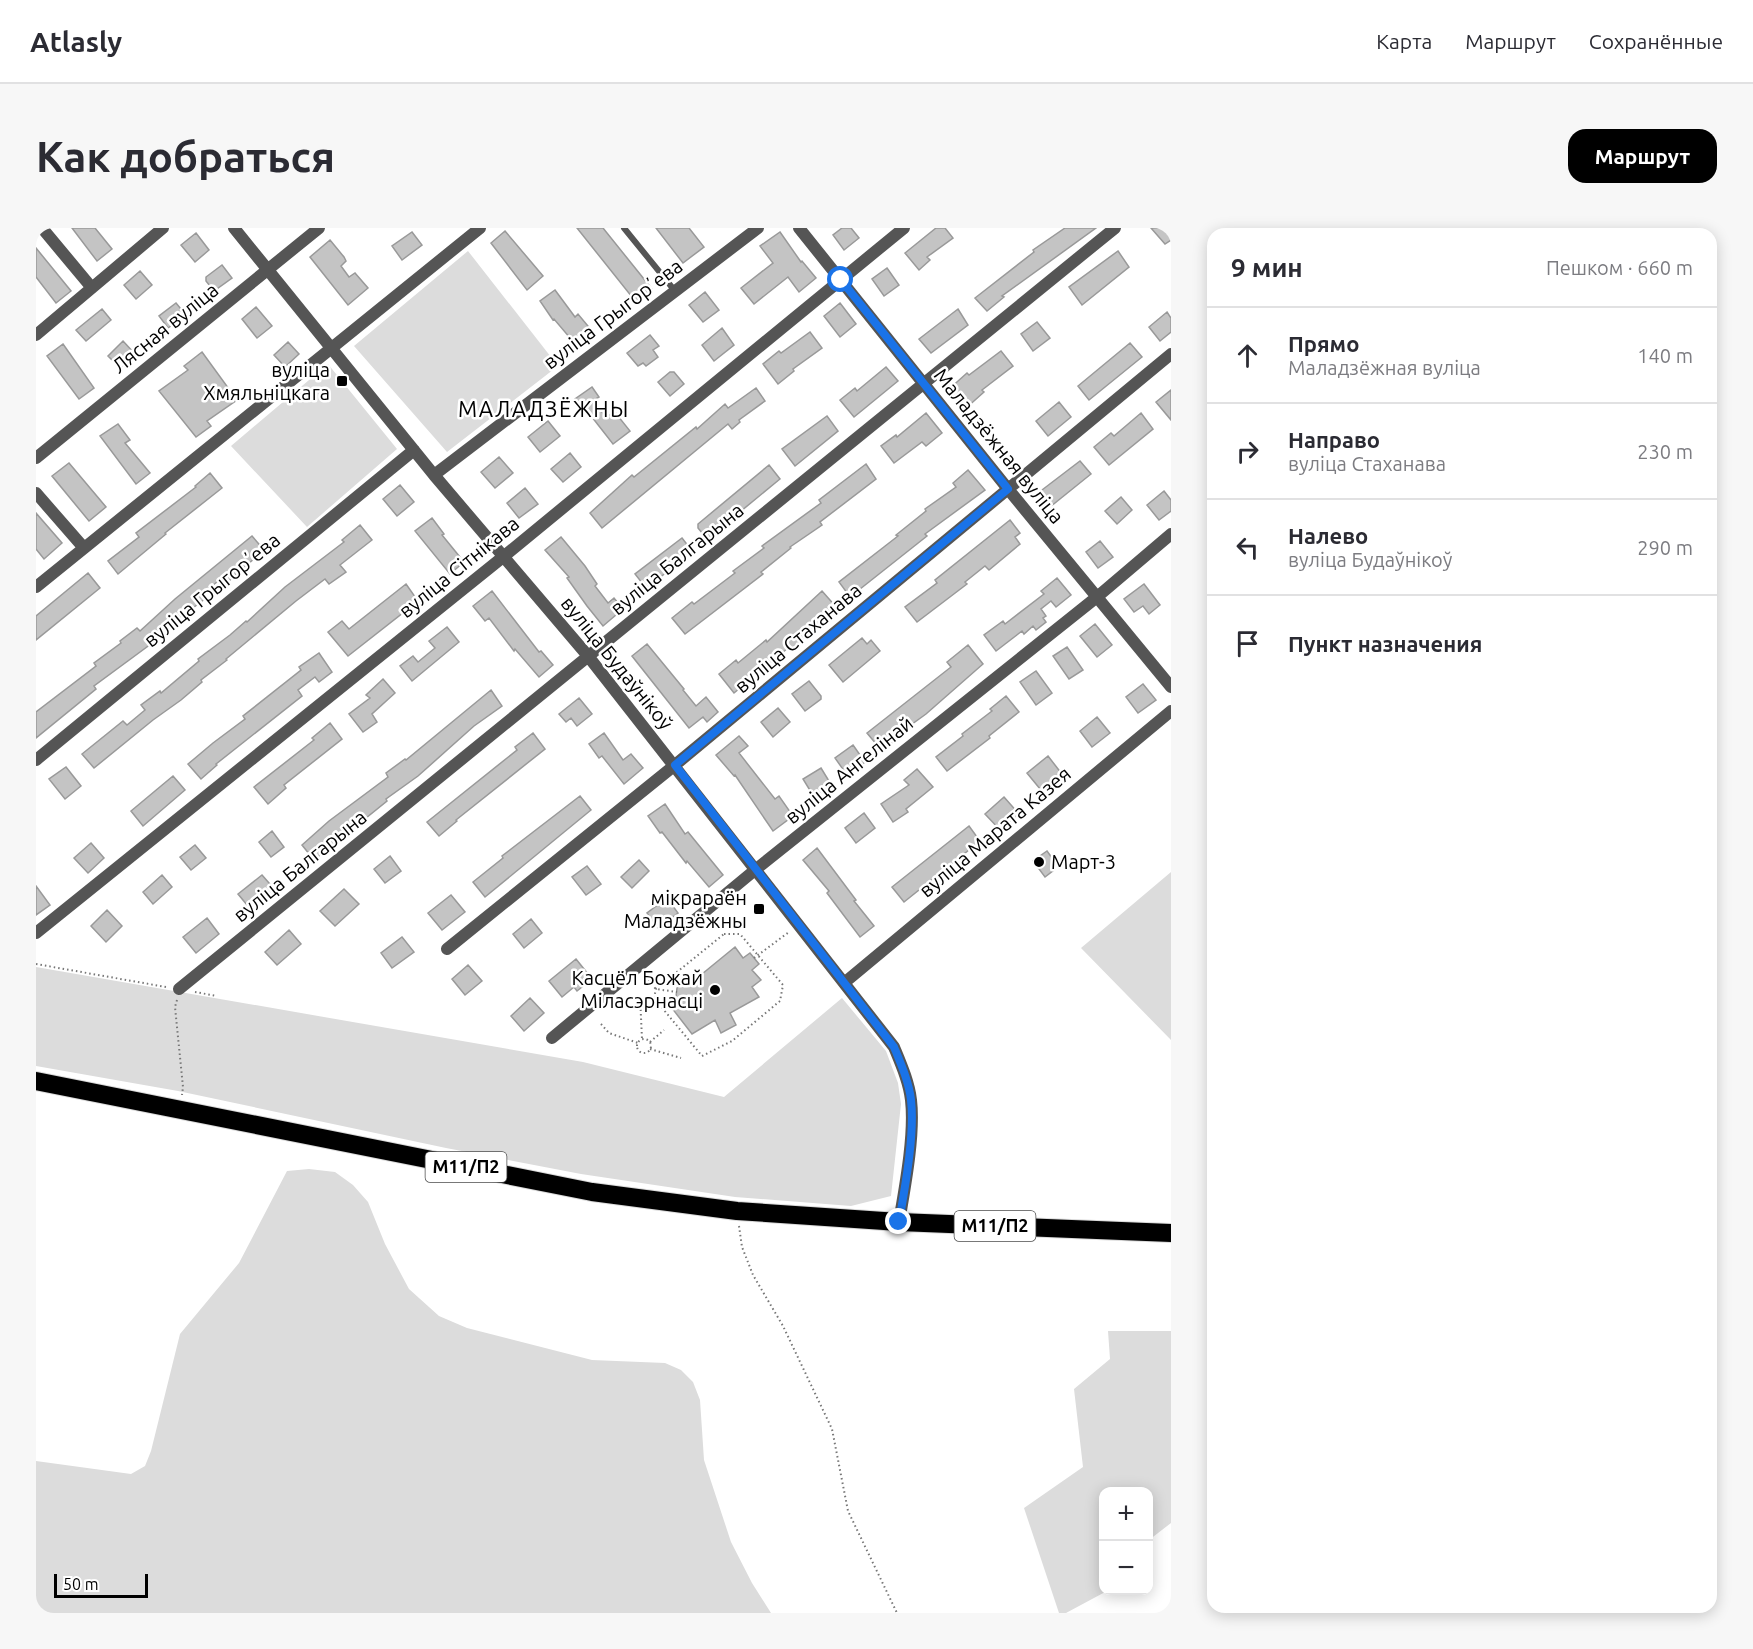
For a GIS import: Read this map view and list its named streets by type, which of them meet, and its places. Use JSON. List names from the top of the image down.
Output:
{
  "streets": {
    "highway": ["М11/П2"],
    "street": [
      "вуліца Грыгорʼева",
      "Лясная вуліца",
      "Маладзёжная вуліца",
      "вуліца Балгарына",
      "вуліца Сітнікава",
      "вуліца Стаханава",
      "вуліца Будаўнікоў",
      "вуліца Ангелінай",
      "вуліца Марата Казея"
    ]
  },
  "crossings": [
    ["вуліца Грыгорʼева", "вуліца Будаўнікоў"],
    ["Лясная вуліца", "вуліца Будаўнікоў"],
    ["Маладзёжная вуліца", "вуліца Балгарына"],
    ["Маладзёжная вуліца", "вуліца Сітнікава"],
    ["Маладзёжная вуліца", "вуліца Стаханава"],
    ["Маладзёжная вуліца", "вуліца Ангелінай"],
    ["вуліца Балгарына", "вуліца Будаўнікоў"],
    ["вуліца Сітнікава", "вуліца Будаўнікоў"],
    ["вуліца Стаханава", "вуліца Будаўнікоў"],
    ["вуліца Будаўнікоў", "вуліца Ангелінай"],
    ["вуліца Будаўнікоў", "вуліца Марата Казея"],
    ["вуліца Будаўнікоў", "М11/П2"]
  ],
  "districts": ["МАЛАДЗЁЖНЫ"],
  "places": {
    "transit": ["вуліца Хмяльніцкага", "мікрараён Маладзёжны"],
    "other": ["Март-3", "Касцёл Божай Міласэрнасці"]
  },
  "scale_bar": "50 m",
  "page": {
    "header": "Atlasly",
    "nav": ["Карта", "Маршрут", "Сохранённые"],
    "buttons": "Маршрут",
    "title": "Как добраться",
    "heading": ["9 мин", "Пешком · 660 m"],
    "list": [
      ["Прямо", "Маладзёжная вуліца", "140 m"],
      ["Направо", "вуліца Стаханава", "230 m"],
      ["Налево", "вуліца Будаўнікоў", "290 m"],
      "Пункт назначения"
    ],
    "map_buttons": ["+", "−"],
    "scale": "50 m"
  }
}
